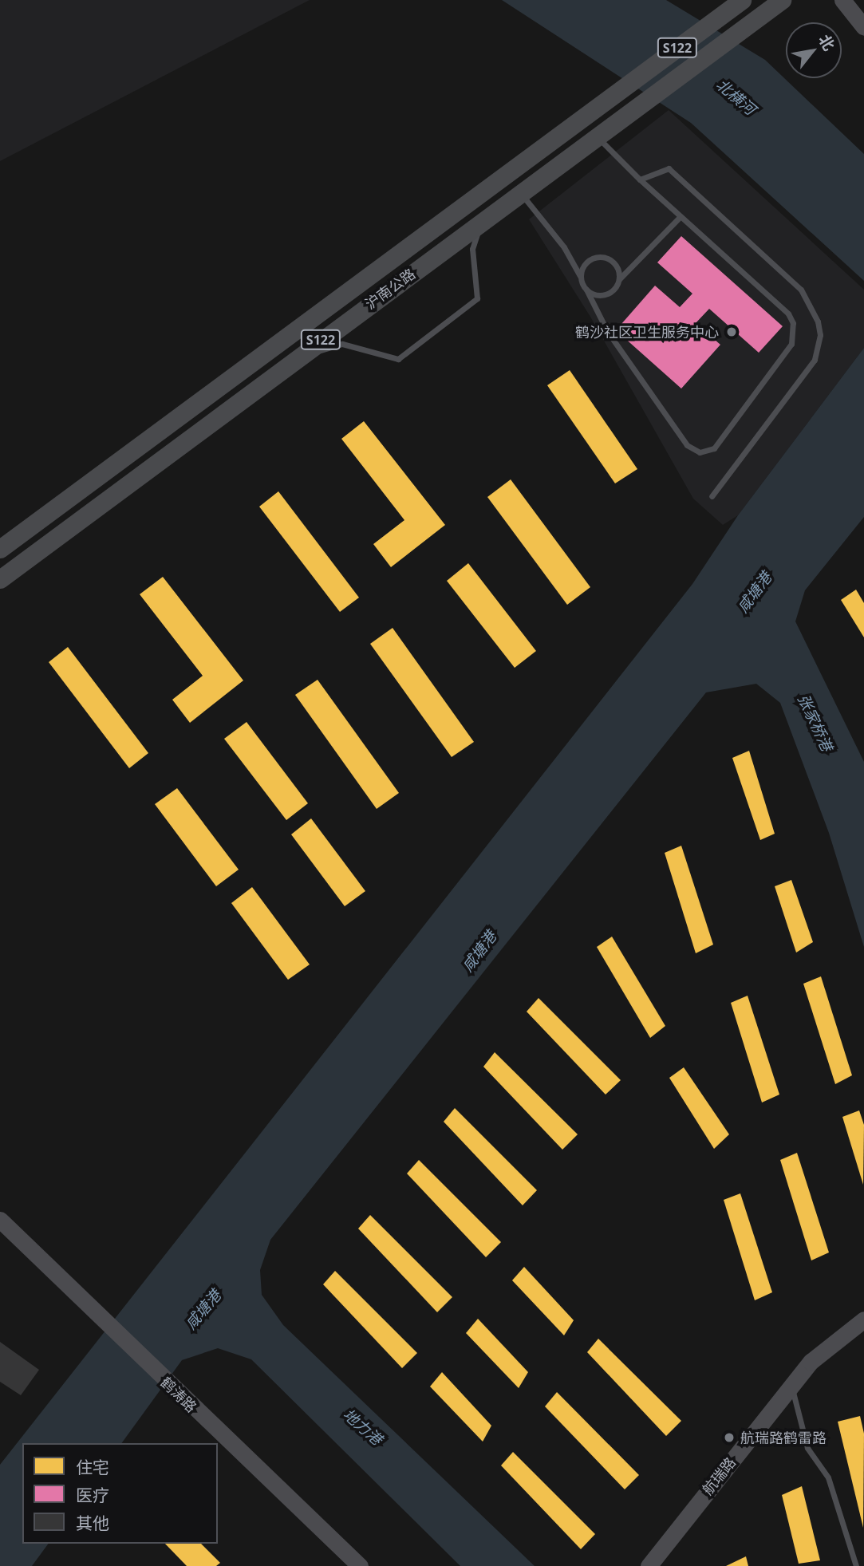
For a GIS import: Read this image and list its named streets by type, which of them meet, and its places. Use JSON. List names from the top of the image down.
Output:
{
  "streets": {
    "main road": ["S122", "沪南公路"],
    "street": ["鹤涛路", "航瑞路"]
  },
  "water": [
    "北横河",
    "咸塘港",
    "张家桥港",
    "地力港"
  ],
  "places": ["鹤沙社区卫生服务中心", "航瑞路鹤雷路"],
  "legend": ["住宅", "医疗", "其他"],
  "north": "top right"
}
